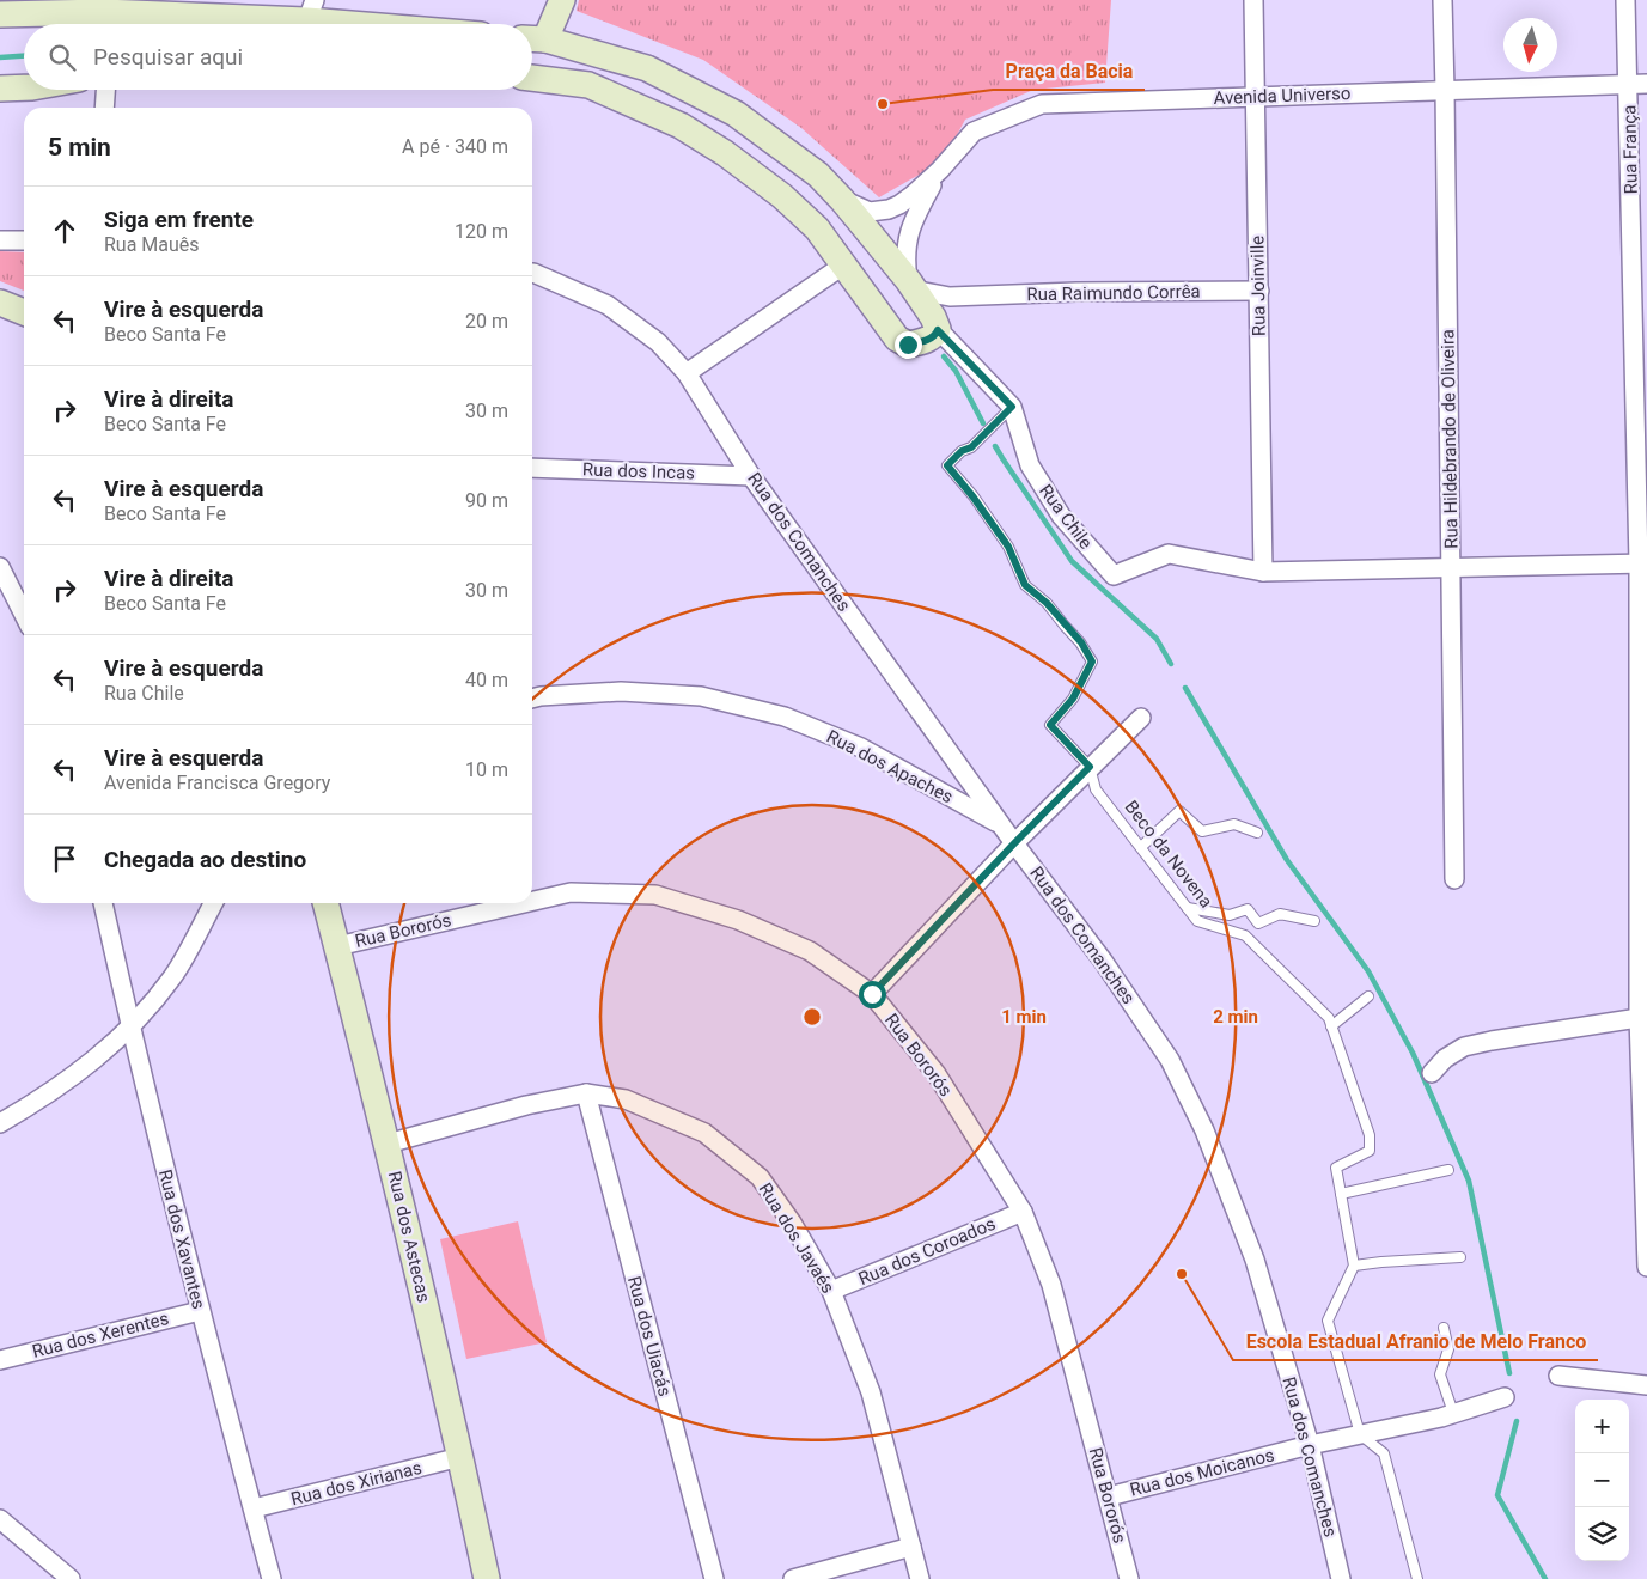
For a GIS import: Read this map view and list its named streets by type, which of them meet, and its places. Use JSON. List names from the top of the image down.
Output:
{
  "streets": {
    "main road": ["Rua dos Astecas"],
    "street": [
      "Avenida Universo",
      "Rua França",
      "Rua Joinville",
      "Rua Raimundo Corrêa",
      "Rua Hildebrando de Oliveira",
      "Rua dos Incas",
      "Rua Chile",
      "Rua dos Comanches",
      "Rua dos Apaches",
      "Rua Bororós",
      "Rua dos Javaés",
      "Rua dos Xavantes",
      "Rua dos Coroados",
      "Rua dos Xerentes",
      "Rua dos Uiacás",
      "Rua dos Moicanos",
      "Rua dos Xirianas"
    ],
    "lane": ["Beco da Novena"]
  },
  "crossings": [
    ["Avenida Universo", "Rua França"],
    ["Avenida Universo", "Rua Joinville"],
    ["Avenida Universo", "Rua Hildebrando de Oliveira"],
    ["Rua Joinville", "Rua Raimundo Corrêa"],
    ["Rua Joinville", "Rua Chile"],
    ["Rua Raimundo Corrêa", "Rua Chile"],
    ["Rua dos Incas", "Rua dos Comanches"],
    ["Rua dos Comanches", "Rua dos Apaches"],
    ["Rua dos Comanches", "Rua dos Moicanos"],
    ["Rua Bororós", "Rua dos Astecas"],
    ["Rua Bororós", "Rua dos Coroados"],
    ["Rua Bororós", "Rua dos Moicanos"],
    ["Rua dos Astecas", "Rua dos Javaés"],
    ["Rua dos Astecas", "Rua dos Xirianas"],
    ["Rua dos Javaés", "Rua dos Coroados"],
    ["Rua dos Javaés", "Rua dos Uiacás"],
    ["Rua dos Xavantes", "Rua dos Xerentes"],
    ["Rua dos Xavantes", "Rua dos Xirianas"]
  ],
  "places": ["Praça da Bacia", "Escola Estadual Afranio de Melo Franco"],
  "north": "bottom",
  "page": {
    "search": "Pesquisar aqui",
    "heading": ["5 min", "A pé · 340 m"],
    "list": [
      ["Siga em frente", "Rua Mauês", "120 m"],
      ["Vire à esquerda", "Beco Santa Fe", "20 m"],
      ["Vire à direita", "Beco Santa Fe", "30 m"],
      ["Vire à esquerda", "Beco Santa Fe", "90 m"],
      ["Vire à direita", "Beco Santa Fe", "30 m"],
      ["Vire à esquerda", "Rua Chile", "40 m"],
      ["Vire à esquerda", "Avenida Francisca Gregory", "10 m"],
      "Chegada ao destino"
    ],
    "map_buttons": ["+", "−"]
  },
  "rings": ["1 min", "2 min"]
}
